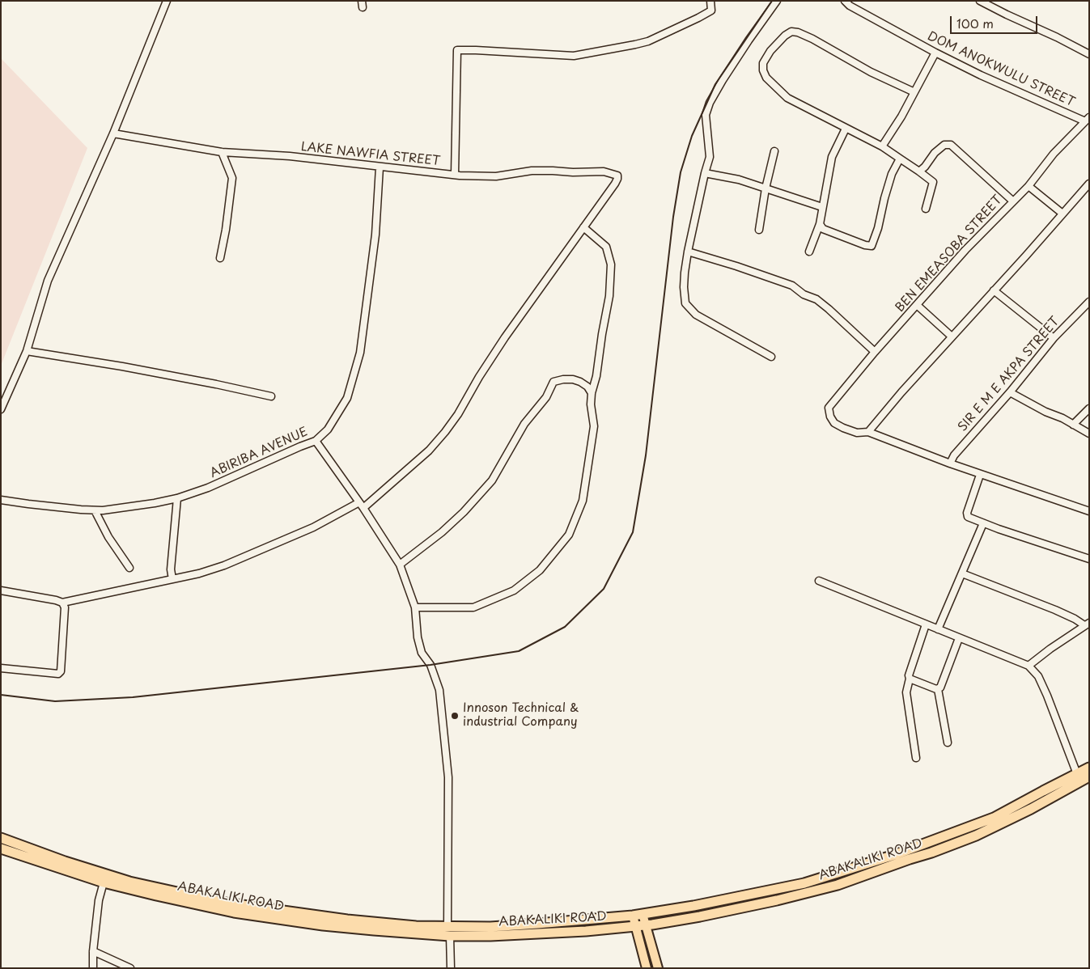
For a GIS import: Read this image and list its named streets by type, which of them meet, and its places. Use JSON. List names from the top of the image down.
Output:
{
  "streets": {
    "highway": ["ABAKALIKI ROAD"],
    "street": [
      "DOM ANOKWULU STREET",
      "LAKE NAWFIA STREET",
      "BEN EMEASOBA STREET",
      "SIR E M E AKPA STREET",
      "ABIRIBA AVENUE"
    ]
  },
  "crossings": [
    ["DOM ANOKWULU STREET", "BEN EMEASOBA STREET"],
    ["LAKE NAWFIA STREET", "ABIRIBA AVENUE"]
  ],
  "places": ["Innoson Technical & industrial Company"],
  "scale_bar": "100 m"
}
